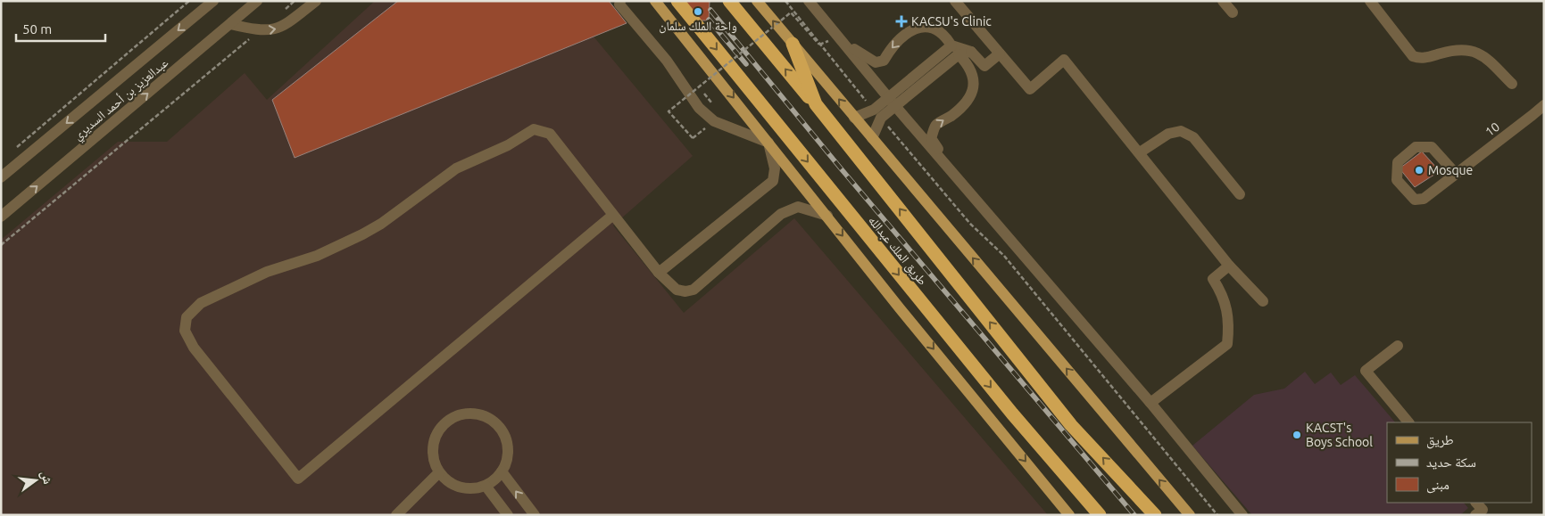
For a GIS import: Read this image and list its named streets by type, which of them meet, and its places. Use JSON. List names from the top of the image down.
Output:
{
  "streets": {
    "highway": ["طريق الملك عبدالله"],
    "street": ["عبدالعزيز بن أحمد السديري", "10"]
  },
  "places": {
    "other": ["واحة الملك سلمان", "Mosque", "KACST's Boys School"],
    "health": ["KACSU's Clinic"]
  },
  "legend": ["طريق", "سكة حديد", "مبنى"],
  "scale_bar": "50 m",
  "north": "right"
}
